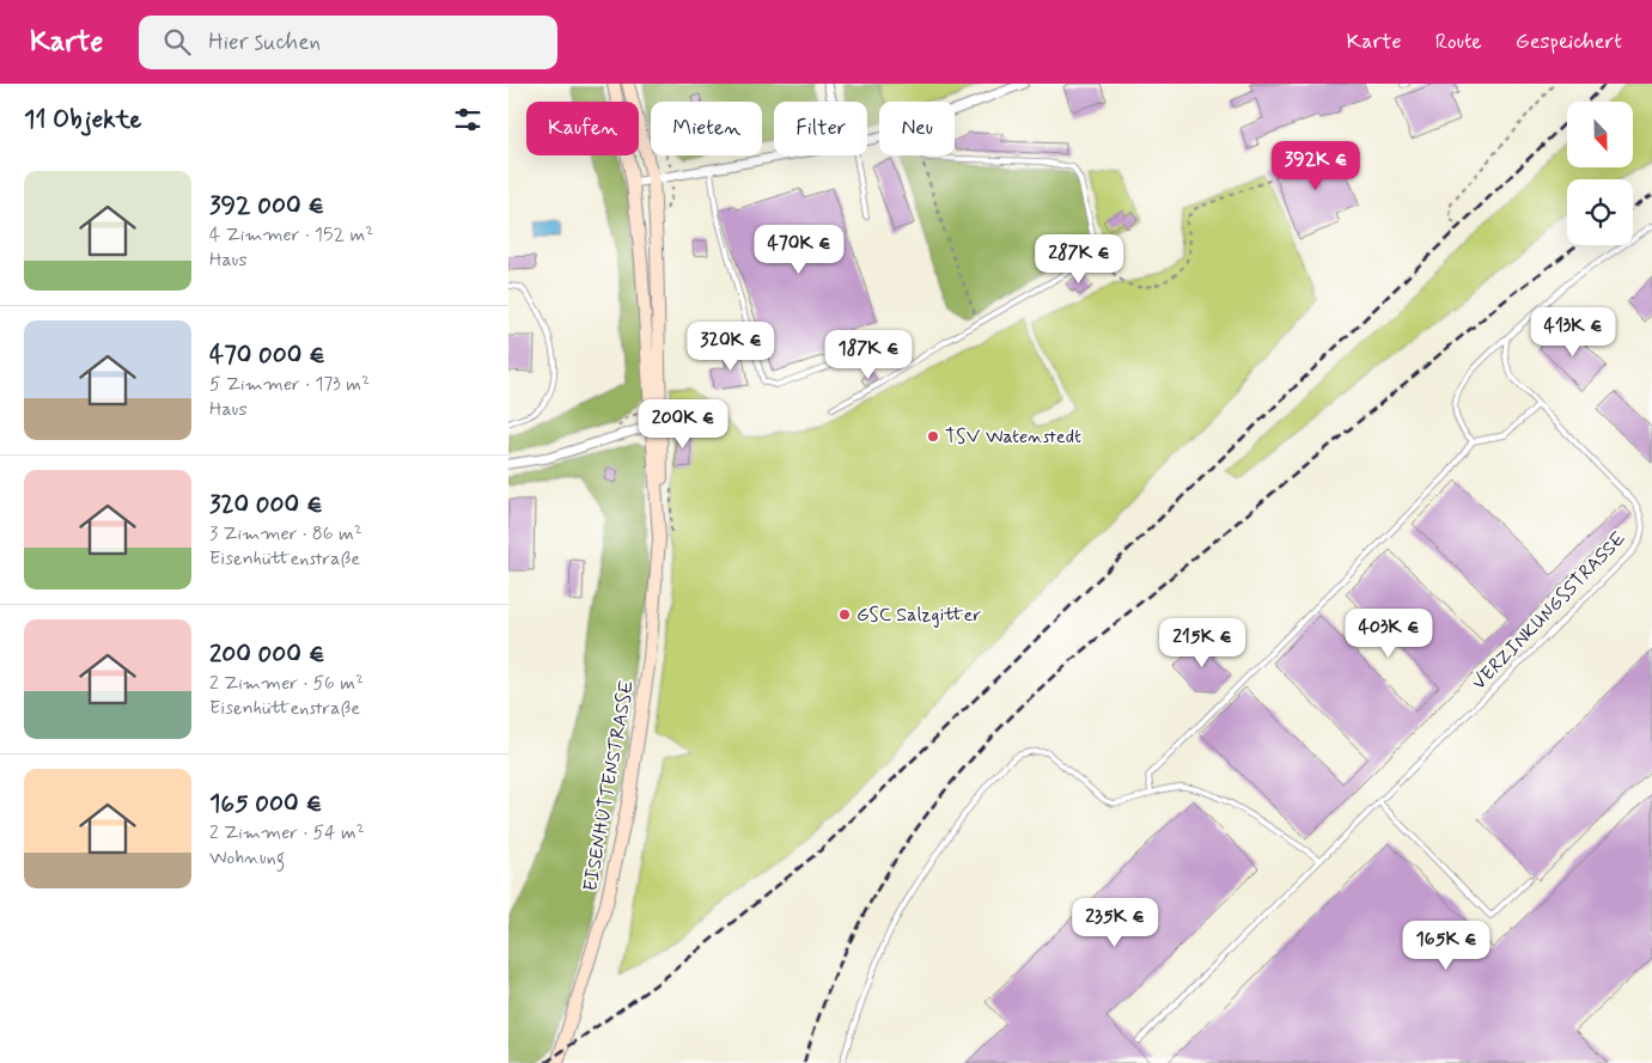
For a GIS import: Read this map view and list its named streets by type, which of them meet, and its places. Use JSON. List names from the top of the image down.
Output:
{
  "streets": {
    "street": ["EISENHÜTTENSTRASSE"],
    "lane": ["VERZINKUNGSSTRASSE"]
  },
  "places": ["TSV Watenstedt", "GSC Salzgitter"],
  "north": "bottom",
  "page": {
    "header": "Karte",
    "search": "Hier suchen",
    "nav": ["Karte", "Route", "Gespeichert"],
    "heading": "11 Objekte",
    "chip": [
      "Kaufen",
      "Mieten",
      "Filter",
      "Neu"
    ],
    "price": [
      "392K €",
      "470K €",
      "287K €",
      "413K €",
      "320K €",
      "187K €",
      "200K €",
      "403K €",
      "215K €",
      "235K €",
      "165K €"
    ],
    "list": [
      {
        "name": "392 000 €",
        "note": "4 Zimmer · 152 m² · Haus"
      },
      {
        "name": "470 000 €",
        "note": "5 Zimmer · 173 m² · Haus"
      },
      {
        "name": "320 000 €",
        "note": "3 Zimmer · 86 m² · Eisenhüttenstraße"
      },
      {
        "name": "200 000 €",
        "note": "2 Zimmer · 56 m² · Eisenhüttenstraße"
      },
      {
        "name": "165 000 €",
        "note": "2 Zimmer · 54 m² · Wohnung"
      }
    ]
  }
}
